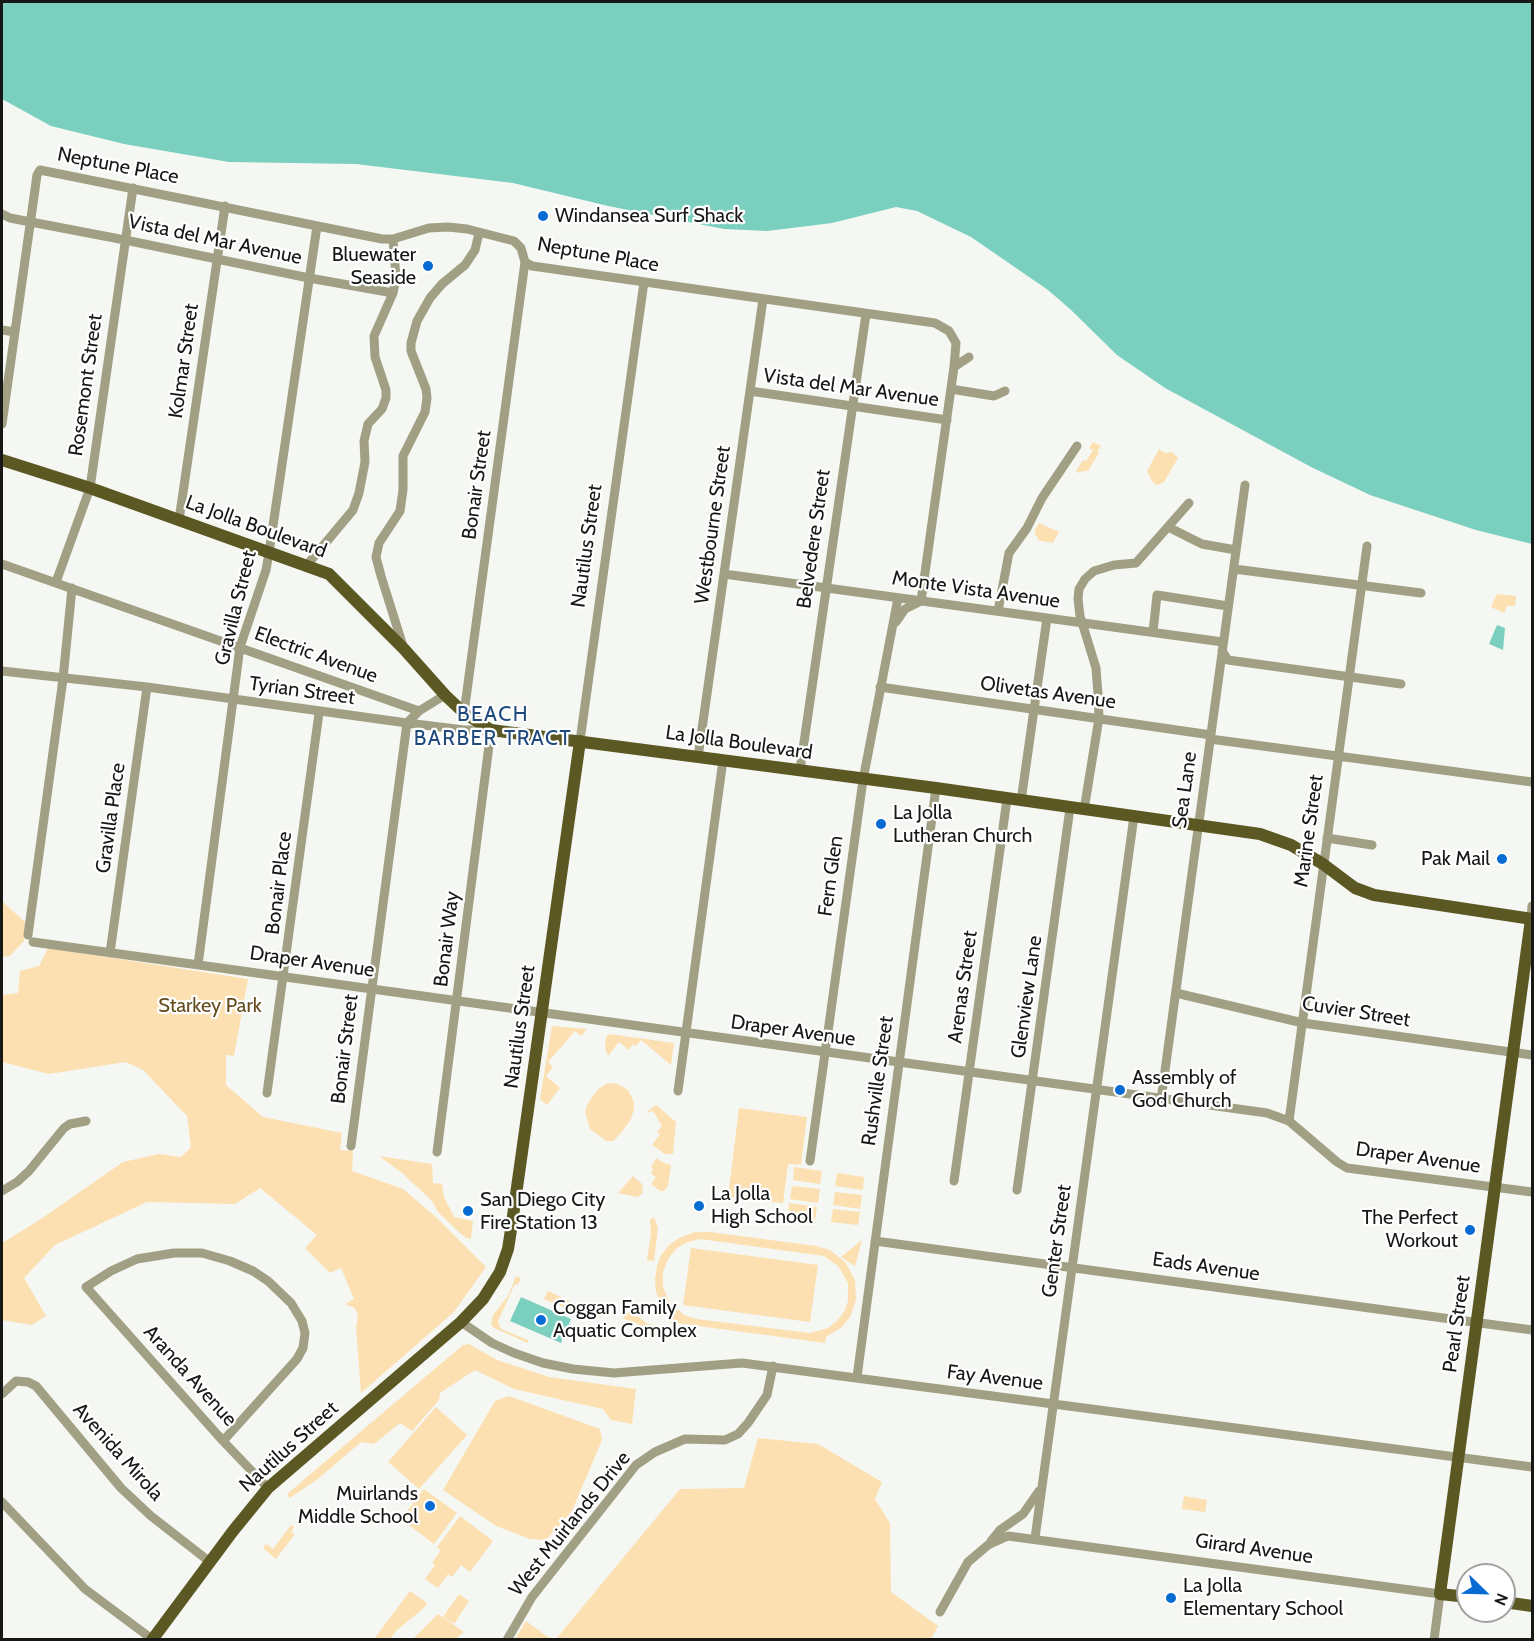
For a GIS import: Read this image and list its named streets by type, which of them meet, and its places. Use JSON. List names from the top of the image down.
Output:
{
  "streets": {
    "main road": [
      "La Jolla Boulevard",
      "Nautilus Street",
      "Pearl Street",
      "Girard Avenue"
    ],
    "street": [
      "Neptune Place",
      "Vista del Mar Avenue",
      "Kolmar Street",
      "Rosemont Street",
      "Bonair Street",
      "Westbourne Street",
      "Belvedere Street",
      "Monte Vista Avenue",
      "Gravilla Street",
      "Electric Avenue",
      "Tyrian Street",
      "Olivetas Avenue",
      "Sea Lane",
      "Gravilla Place",
      "Marine Street",
      "Fern Glen",
      "Bonair Place",
      "Bonair Way",
      "Draper Avenue",
      "Arenas Street",
      "Glenview Lane",
      "Cuvier Street",
      "Rushville Street",
      "Genter Street",
      "Eads Avenue",
      "Aranda Avenue",
      "Fay Avenue",
      "Avenida Mirola",
      "West Muirlands Drive"
    ]
  },
  "crossings": [
    ["Neptune Place", "Vista del Mar Avenue"],
    ["Neptune Place", "Kolmar Street"],
    ["Neptune Place", "Rosemont Street"],
    ["Neptune Place", "Bonair Street"],
    ["Neptune Place", "Westbourne Street"],
    ["Neptune Place", "Belvedere Street"],
    ["Neptune Place", "Nautilus Street"],
    ["Neptune Place", "Gravilla Street"],
    ["Vista del Mar Avenue", "Kolmar Street"],
    ["Vista del Mar Avenue", "Rosemont Street"],
    ["Vista del Mar Avenue", "Westbourne Street"],
    ["Vista del Mar Avenue", "Belvedere Street"],
    ["Vista del Mar Avenue", "Gravilla Street"],
    ["Kolmar Street", "La Jolla Boulevard"],
    ["Rosemont Street", "La Jolla Boulevard"],
    ["Rosemont Street", "Electric Avenue"],
    ["Bonair Street", "La Jolla Boulevard"],
    ["Bonair Street", "Tyrian Street"],
    ["Bonair Street", "Draper Avenue"],
    ["Westbourne Street", "La Jolla Boulevard"],
    ["Westbourne Street", "Monte Vista Avenue"],
    ["La Jolla Boulevard", "Belvedere Street"],
    ["La Jolla Boulevard", "Nautilus Street"],
    ["La Jolla Boulevard", "Gravilla Street"],
    ["La Jolla Boulevard", "Tyrian Street"],
    ["La Jolla Boulevard", "Sea Lane"],
    ["La Jolla Boulevard", "Marine Street"],
    ["La Jolla Boulevard", "Fern Glen"],
    ["La Jolla Boulevard", "Bonair Way"],
    ["La Jolla Boulevard", "Arenas Street"],
    ["La Jolla Boulevard", "Glenview Lane"],
    ["La Jolla Boulevard", "Rushville Street"],
    ["La Jolla Boulevard", "Genter Street"],
    ["La Jolla Boulevard", "Pearl Street"],
    ["Belvedere Street", "Monte Vista Avenue"],
    ["Nautilus Street", "Draper Avenue"],
    ["Nautilus Street", "Aranda Avenue"],
    ["Nautilus Street", "Fay Avenue"],
    ["Nautilus Street", "Avenida Mirola"],
    ["Monte Vista Avenue", "Sea Lane"],
    ["Monte Vista Avenue", "Marine Street"],
    ["Monte Vista Avenue", "Fern Glen"],
    ["Gravilla Street", "Electric Avenue"],
    ["Gravilla Street", "Tyrian Street"],
    ["Gravilla Street", "Draper Avenue"],
    ["Tyrian Street", "Gravilla Place"],
    ["Tyrian Street", "Bonair Place"],
    ["Tyrian Street", "Bonair Way"],
    ["Tyrian Street", "Draper Avenue"],
    ["Olivetas Avenue", "Sea Lane"],
    ["Olivetas Avenue", "Marine Street"],
    ["Olivetas Avenue", "Fern Glen"],
    ["Sea Lane", "Draper Avenue"],
    ["Sea Lane", "Cuvier Street"],
    ["Gravilla Place", "Draper Avenue"],
    ["Marine Street", "Draper Avenue"],
    ["Marine Street", "Cuvier Street"],
    ["Fern Glen", "Draper Avenue"],
    ["Bonair Place", "Draper Avenue"],
    ["Bonair Way", "Draper Avenue"],
    ["Draper Avenue", "Arenas Street"],
    ["Draper Avenue", "Glenview Lane"],
    ["Draper Avenue", "Rushville Street"],
    ["Draper Avenue", "Genter Street"],
    ["Draper Avenue", "Pearl Street"],
    ["Cuvier Street", "Pearl Street"],
    ["Rushville Street", "Eads Avenue"],
    ["Rushville Street", "Fay Avenue"],
    ["Genter Street", "Eads Avenue"],
    ["Genter Street", "Fay Avenue"],
    ["Genter Street", "Girard Avenue"],
    ["Eads Avenue", "Pearl Street"],
    ["Pearl Street", "Fay Avenue"],
    ["Pearl Street", "Girard Avenue"],
    ["Fay Avenue", "West Muirlands Drive"]
  ],
  "districts": ["BEACH BARBER TRACT"],
  "parks": ["Starkey Park"],
  "places": [
    "Windansea Surf Shack",
    "Bluewater Seaside",
    "La Jolla Lutheran Church",
    "Pak Mail",
    "Assembly of God Church",
    "La Jolla High School",
    "San Diego City Fire Station 13",
    "The Perfect Workout",
    "Coggan Family Aquatic Complex",
    "Muirlands Middle School",
    "La Jolla Elementary School"
  ],
  "north": "bottom right"
}
